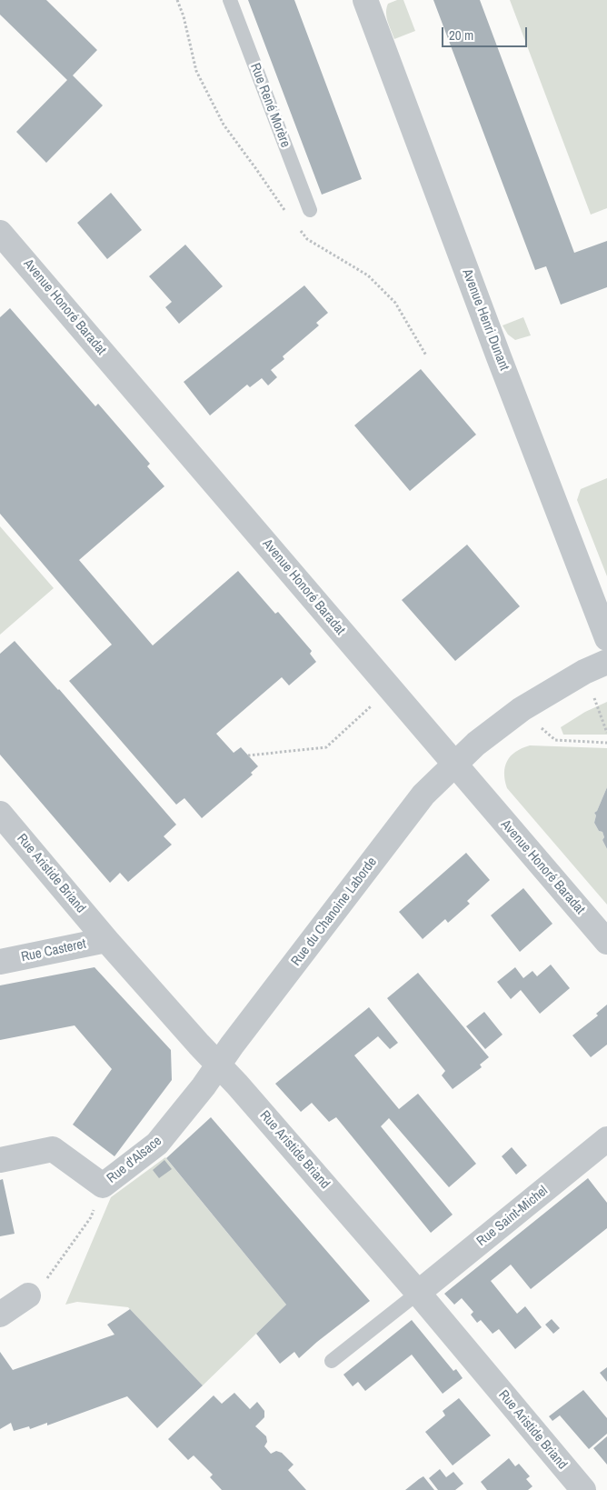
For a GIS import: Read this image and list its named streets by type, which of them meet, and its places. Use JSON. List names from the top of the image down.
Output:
{
  "streets": {
    "street": [
      "Avenue Honoré Baradat",
      "Avenue Henri Dunant",
      "Rue Aristide Briand",
      "Rue du Chanoine Laborde",
      "Rue Casteret",
      "Rue d'Alsace",
      "Rue Saint-Michel"
    ],
    "lane": ["Rue René Morère"]
  },
  "crossings": [
    ["Avenue Honoré Baradat", "Rue du Chanoine Laborde"],
    ["Rue Aristide Briand", "Rue du Chanoine Laborde"],
    ["Rue Aristide Briand", "Rue Casteret"],
    ["Rue Aristide Briand", "Rue d'Alsace"],
    ["Rue Aristide Briand", "Rue Saint-Michel"],
    ["Rue du Chanoine Laborde", "Rue d'Alsace"]
  ],
  "scale_bar": "20 m"
}
